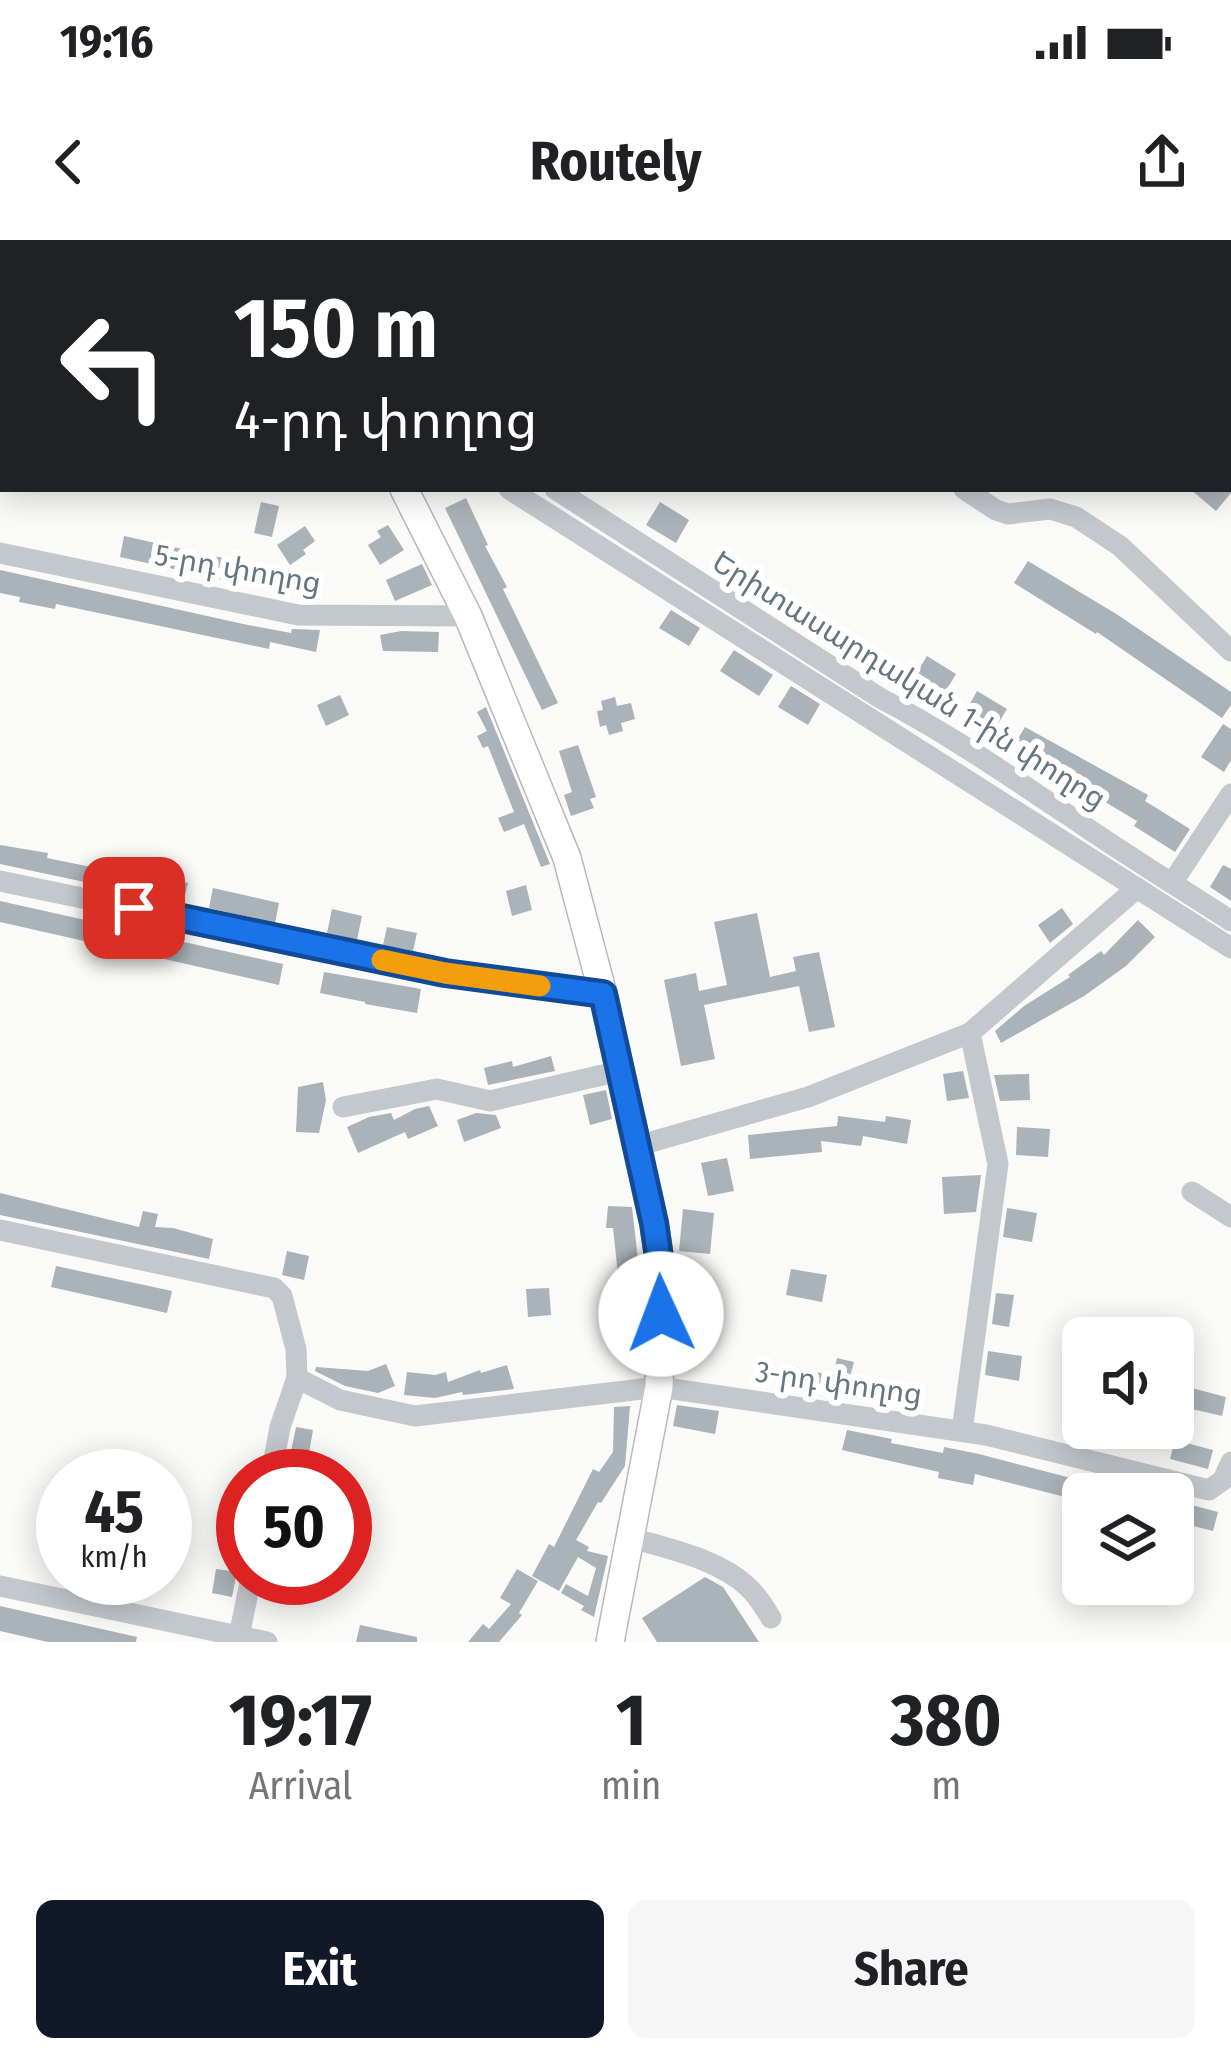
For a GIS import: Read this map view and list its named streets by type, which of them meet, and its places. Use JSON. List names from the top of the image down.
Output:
{
  "streets": {
    "street": ["5-րդ փողոց", "Երիտասարդական 1-ին փողոց", "3-րդ փողոց"]
  },
  "page": {
    "status": "19:16",
    "header": "Routely",
    "turn": ["150 m", "4-րդ փողոց"],
    "speed": "45 km/h",
    "limit": "50",
    "eta": [
      "19:17",
      "Arrival",
      "1",
      "min",
      "380",
      "m"
    ],
    "buttons": ["Exit", "Share"]
  }
}
